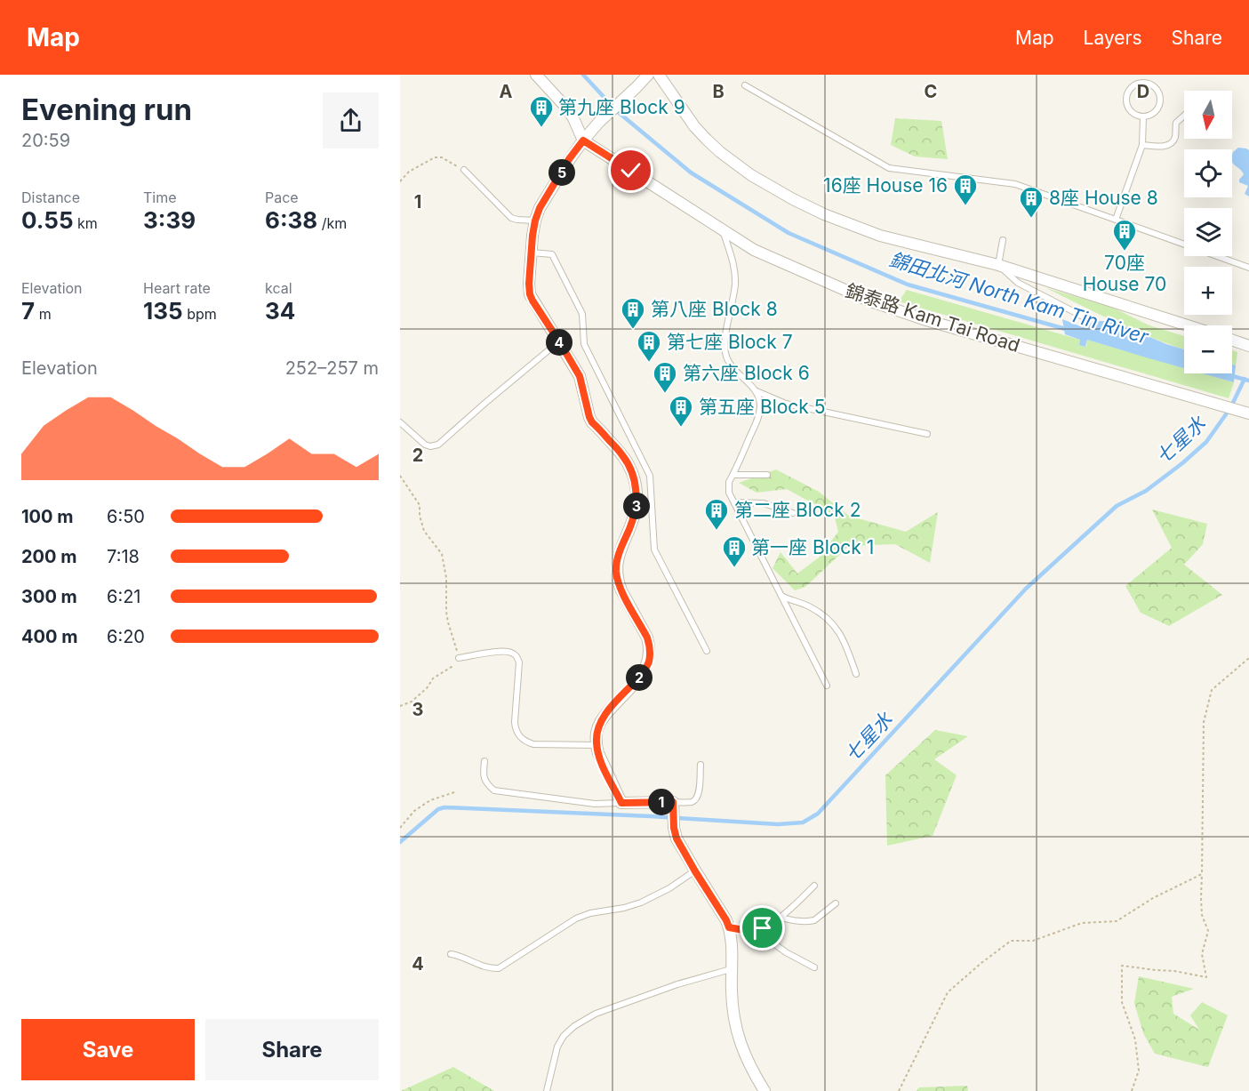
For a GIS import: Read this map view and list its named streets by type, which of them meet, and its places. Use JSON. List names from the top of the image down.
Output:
{
  "streets": {
    "street": ["錦泰路 Kam Tai Road"]
  },
  "water": ["錦田北河 North Kam Tin River", "七星水"],
  "places": {
    "building": [
      "第九座 Block 9",
      "16座 House 16",
      "8座 House 8",
      "70座 House 70",
      "第八座 Block 8",
      "第七座 Block 7",
      "第六座 Block 6",
      "第五座 Block 5",
      "第二座 Block 2",
      "第一座 Block 1"
    ]
  },
  "north": "bottom",
  "page": {
    "header": "Map",
    "nav": ["Map", "Layers", "Share"],
    "heading": ["Evening run", "20:59"],
    "map_buttons": ["+", "−"],
    "pins": [
      "5",
      "4",
      "3",
      "2",
      "1"
    ],
    "stats": [
      ["Distance", "0.55 km"],
      ["Time", "3:39"],
      ["Pace", "6:38 /km"],
      ["Elevation", "7 m"],
      ["Heart rate", "135 bpm"],
      ["kcal", "34"]
    ],
    "chart": ["Elevation", "252–257 m"],
    "list": [
      {
        "name": "100 m",
        "note": "6:50"
      },
      {
        "name": "200 m",
        "note": "7:18"
      },
      {
        "name": "300 m",
        "note": "6:21"
      },
      {
        "name": "400 m",
        "note": "6:20"
      }
    ],
    "buttons": ["Save", "Share"]
  },
  "grid": {
    "columns": [
      "A",
      "B",
      "C",
      "D"
    ],
    "rows": [
      "1",
      "2",
      "3",
      "4"
    ]
  }
}
